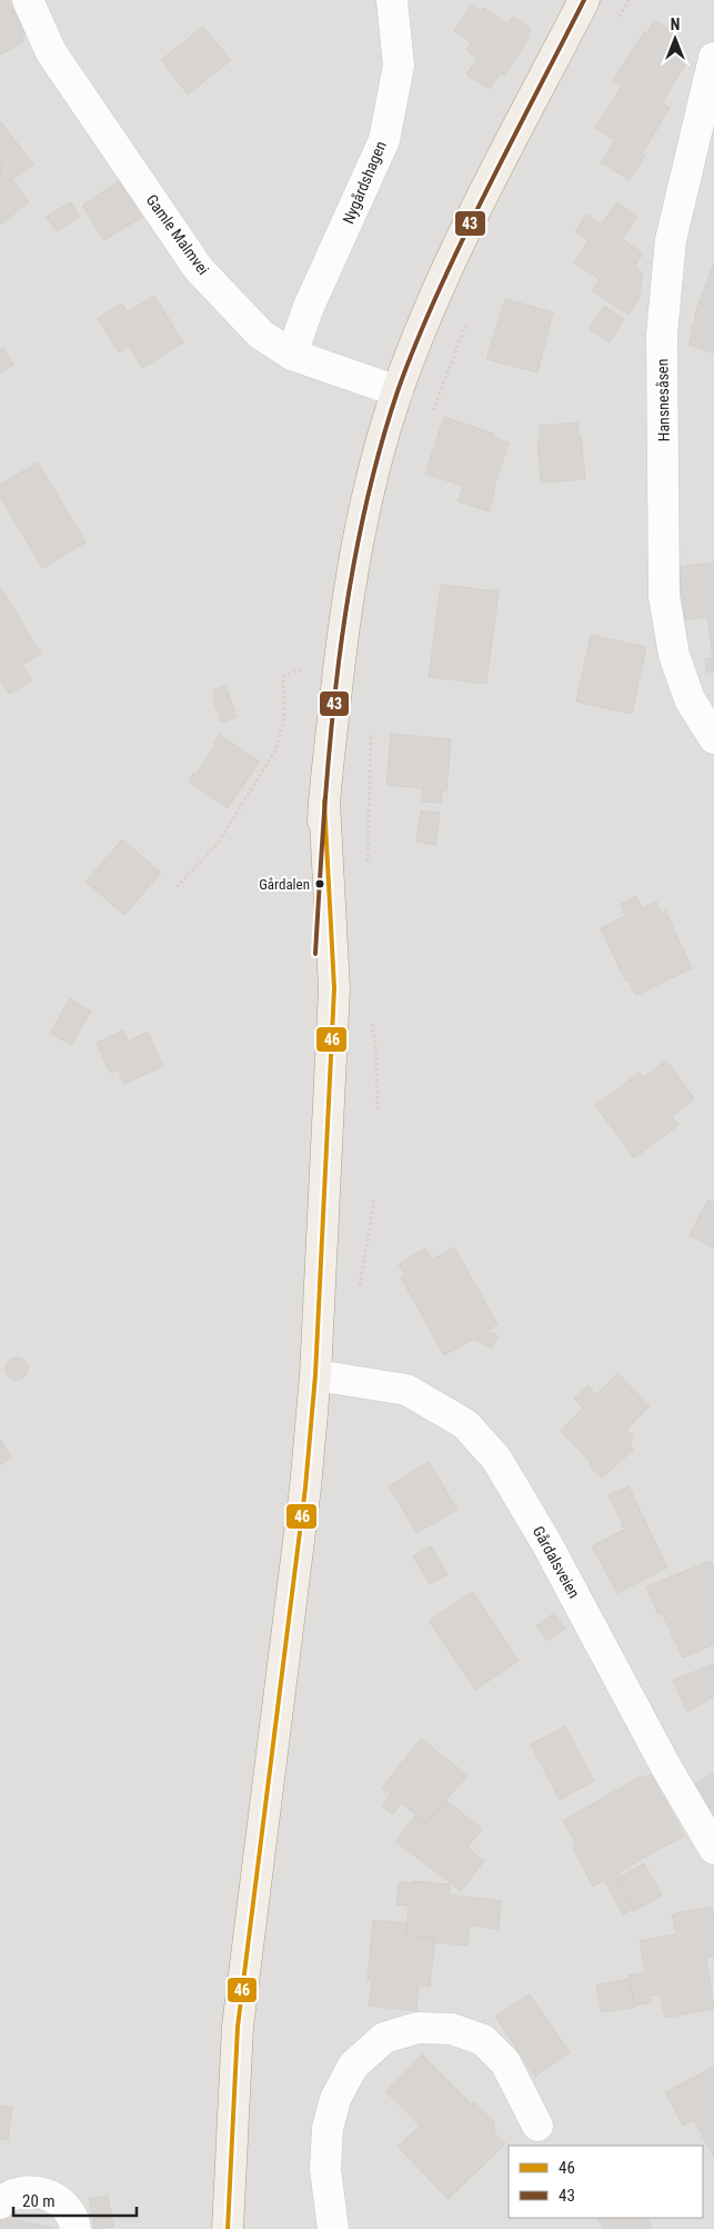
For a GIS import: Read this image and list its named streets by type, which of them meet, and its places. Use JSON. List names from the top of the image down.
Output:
{
  "streets": {
    "street": [
      "Nygårdshagen",
      "Gamle Malmvei",
      "Hansnesåsen",
      "Gårdalsveien"
    ]
  },
  "crossings": [
    ["Nygårdshagen", "Gamle Malmvei"]
  ],
  "places": ["Gårdalen"],
  "lines": ["transit line 43", "transit line 46"],
  "legend": ["46", "43"],
  "scale_bar": "20 m",
  "north": "top"
}
